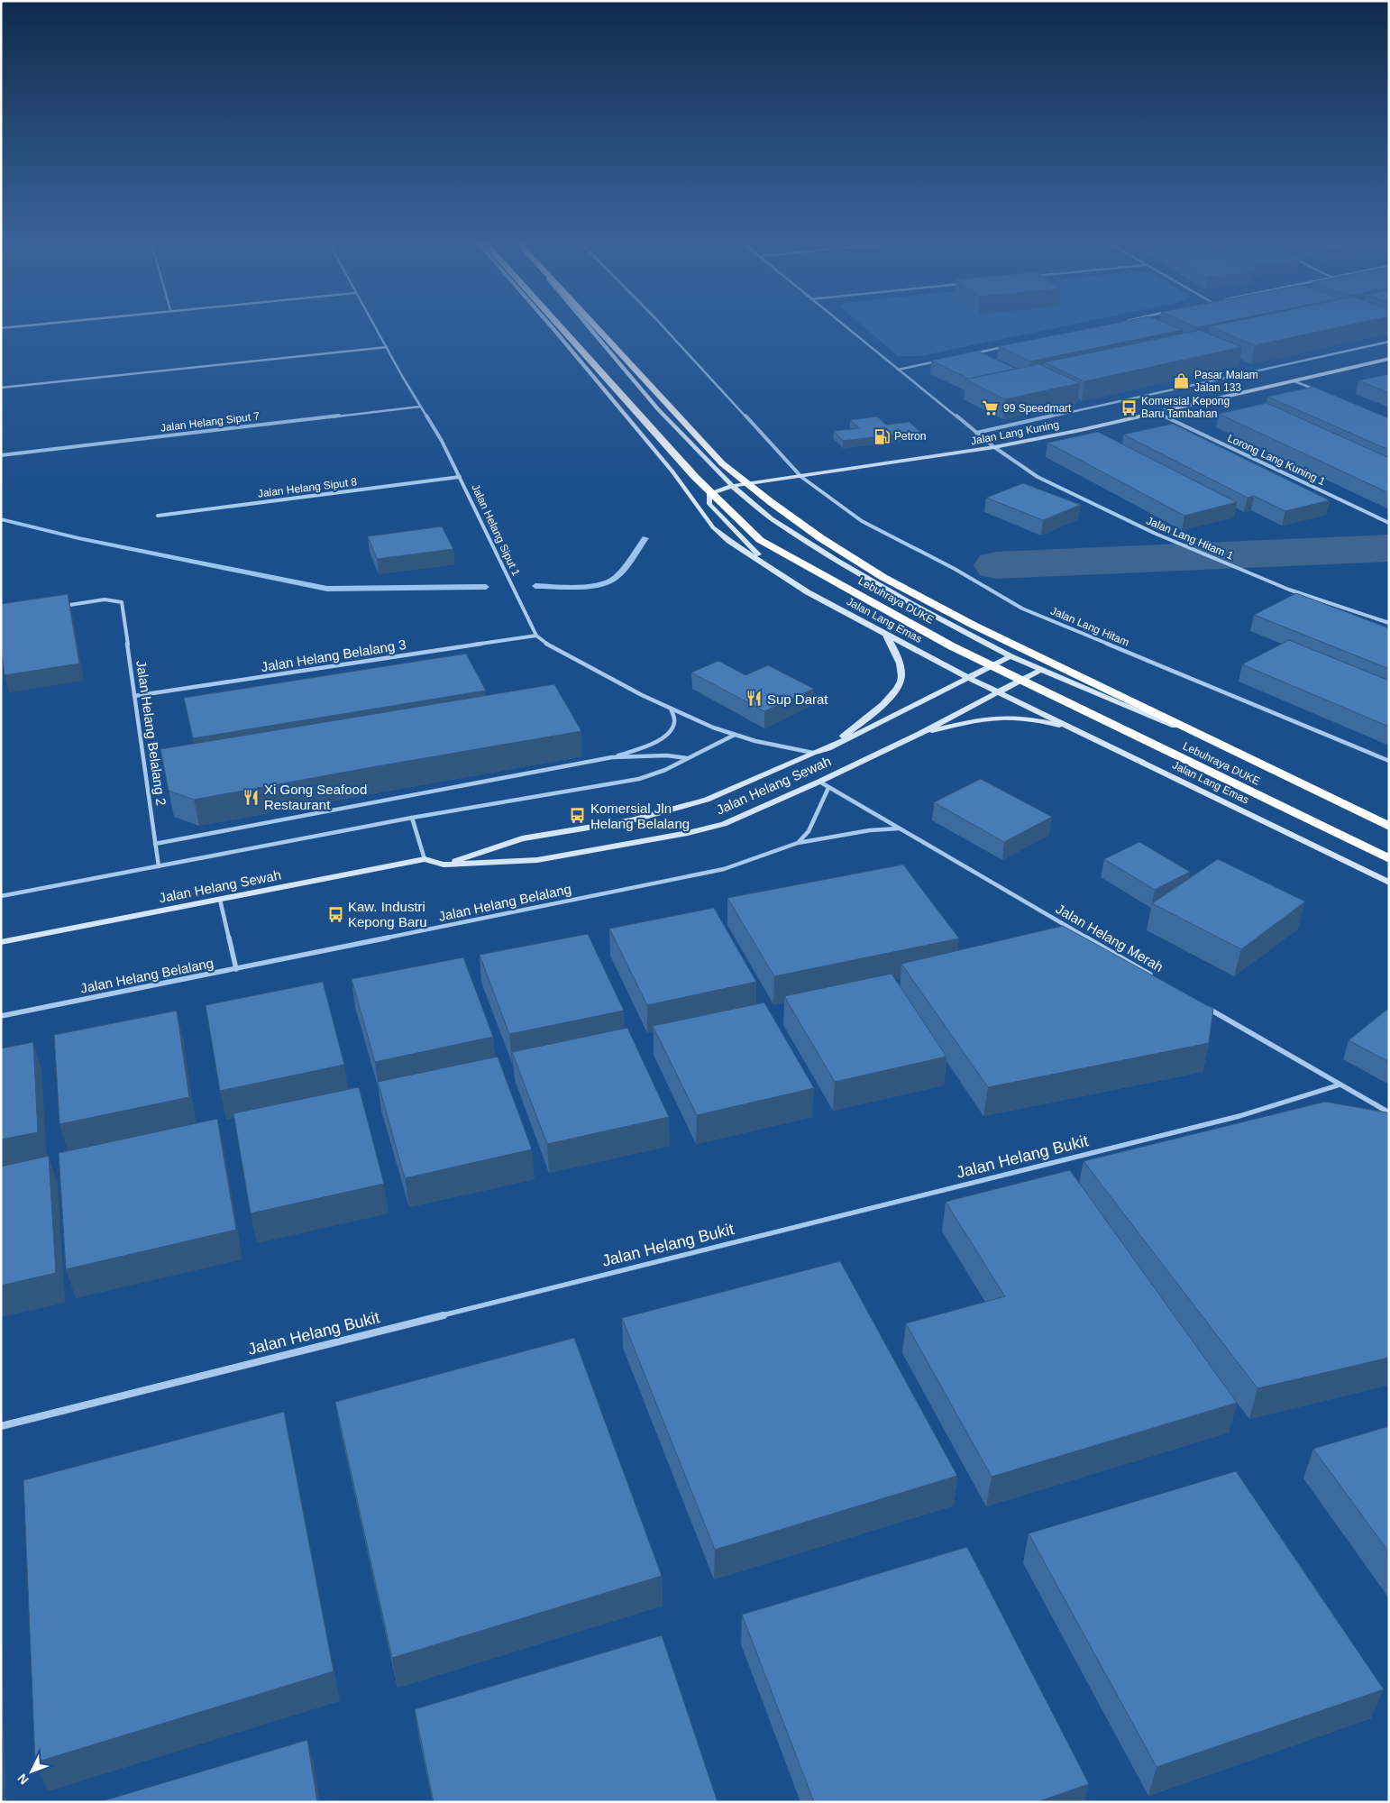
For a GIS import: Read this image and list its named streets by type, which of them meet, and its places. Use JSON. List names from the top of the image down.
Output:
{
  "streets": {
    "highway": ["Lebuhraya DUKE"],
    "main road": ["Jalan Lang Kuning", "Jalan Lang Emas", "Jalan Helang Sewah"],
    "street": [
      "Jalan Helang Siput 7",
      "Lorong Lang Kuning 1",
      "Jalan Helang Siput 8",
      "Jalan Helang Siput 1",
      "Jalan Lang Hitam 1",
      "Jalan Lang Hitam",
      "Jalan Helang Belalang 3",
      "Jalan Helang Belalang 2",
      "Jalan Helang Belalang",
      "Jalan Helang Merah",
      "Jalan Helang Bukit"
    ]
  },
  "crossings": [
    ["Jalan Helang Siput 7", "Jalan Helang Siput 1"],
    ["Jalan Lang Kuning", "Lorong Lang Kuning 1"],
    ["Jalan Lang Kuning", "Jalan Lang Hitam 1"],
    ["Jalan Lang Kuning", "Jalan Lang Emas"],
    ["Jalan Lang Kuning", "Jalan Lang Hitam"],
    ["Jalan Helang Siput 8", "Jalan Helang Siput 1"],
    ["Jalan Helang Siput 1", "Jalan Helang Belalang 3"],
    ["Jalan Helang Siput 1", "Jalan Helang Sewah"],
    ["Jalan Lang Emas", "Jalan Helang Sewah"],
    ["Jalan Helang Belalang 3", "Jalan Helang Belalang 2"],
    ["Jalan Helang Sewah", "Jalan Helang Merah"],
    ["Jalan Helang Belalang", "Jalan Helang Merah"]
  ],
  "places": {
    "shop": ["Pasar Malam Jalan 133"],
    "bus stop": ["Komersial Kepong Baru Tambahan", "Komersial Jln Helang Belalang", "Kaw. Industri Kepong Baru"],
    "supermarket": ["99 Speedmart"],
    "fuel station": ["Petron"],
    "restaurant": ["Sup Darat", "Xi Gong Seafood Restaurant"]
  },
  "north": "bottom left"
}
